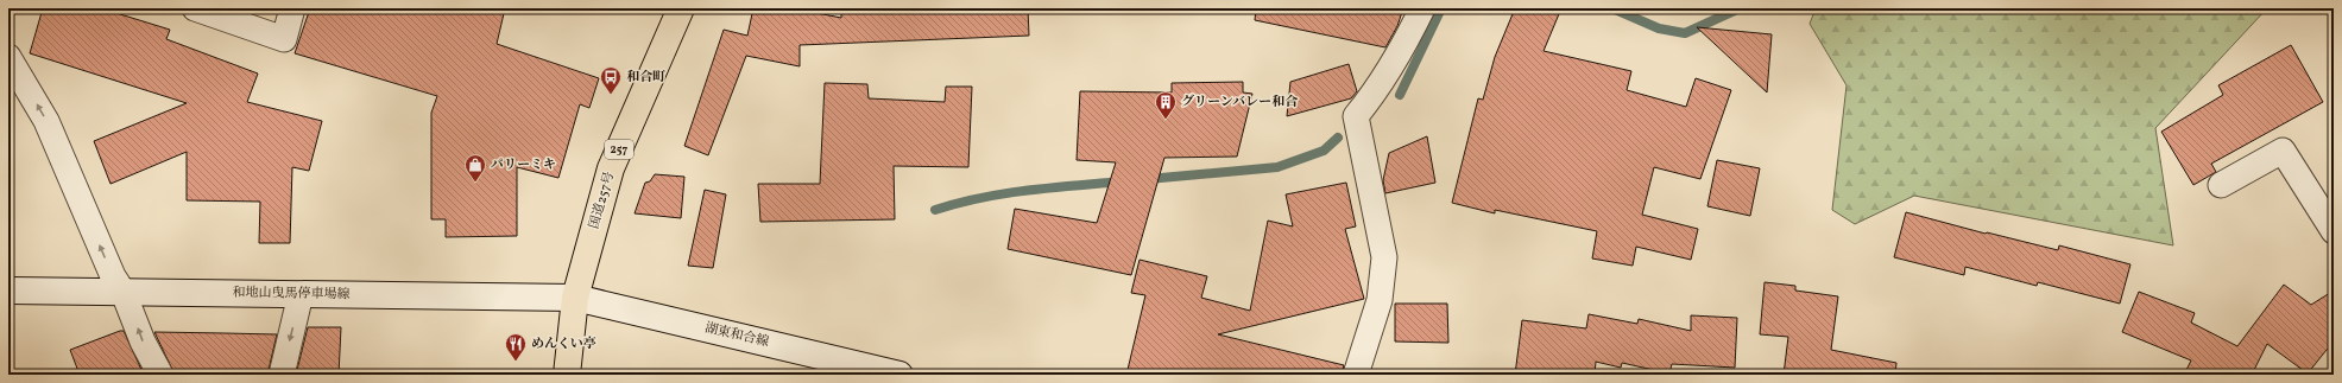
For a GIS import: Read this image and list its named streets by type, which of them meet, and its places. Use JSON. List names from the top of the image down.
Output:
{
  "streets": {
    "highway": ["257", "国道257号"],
    "main road": ["和地山曳馬停車場線", "湖東和合線"]
  },
  "crossings": [
    ["国道257号", "和地山曳馬停車場線"],
    ["国道257号", "湖東和合線"],
    ["和地山曳馬停車場線", "湖東和合線"]
  ],
  "places": {
    "bus stop": ["和合町"],
    "building": ["グリーンバレー和合"],
    "shop": ["パリーミキ"],
    "restaurant": ["めんくい亭"]
  }
}
